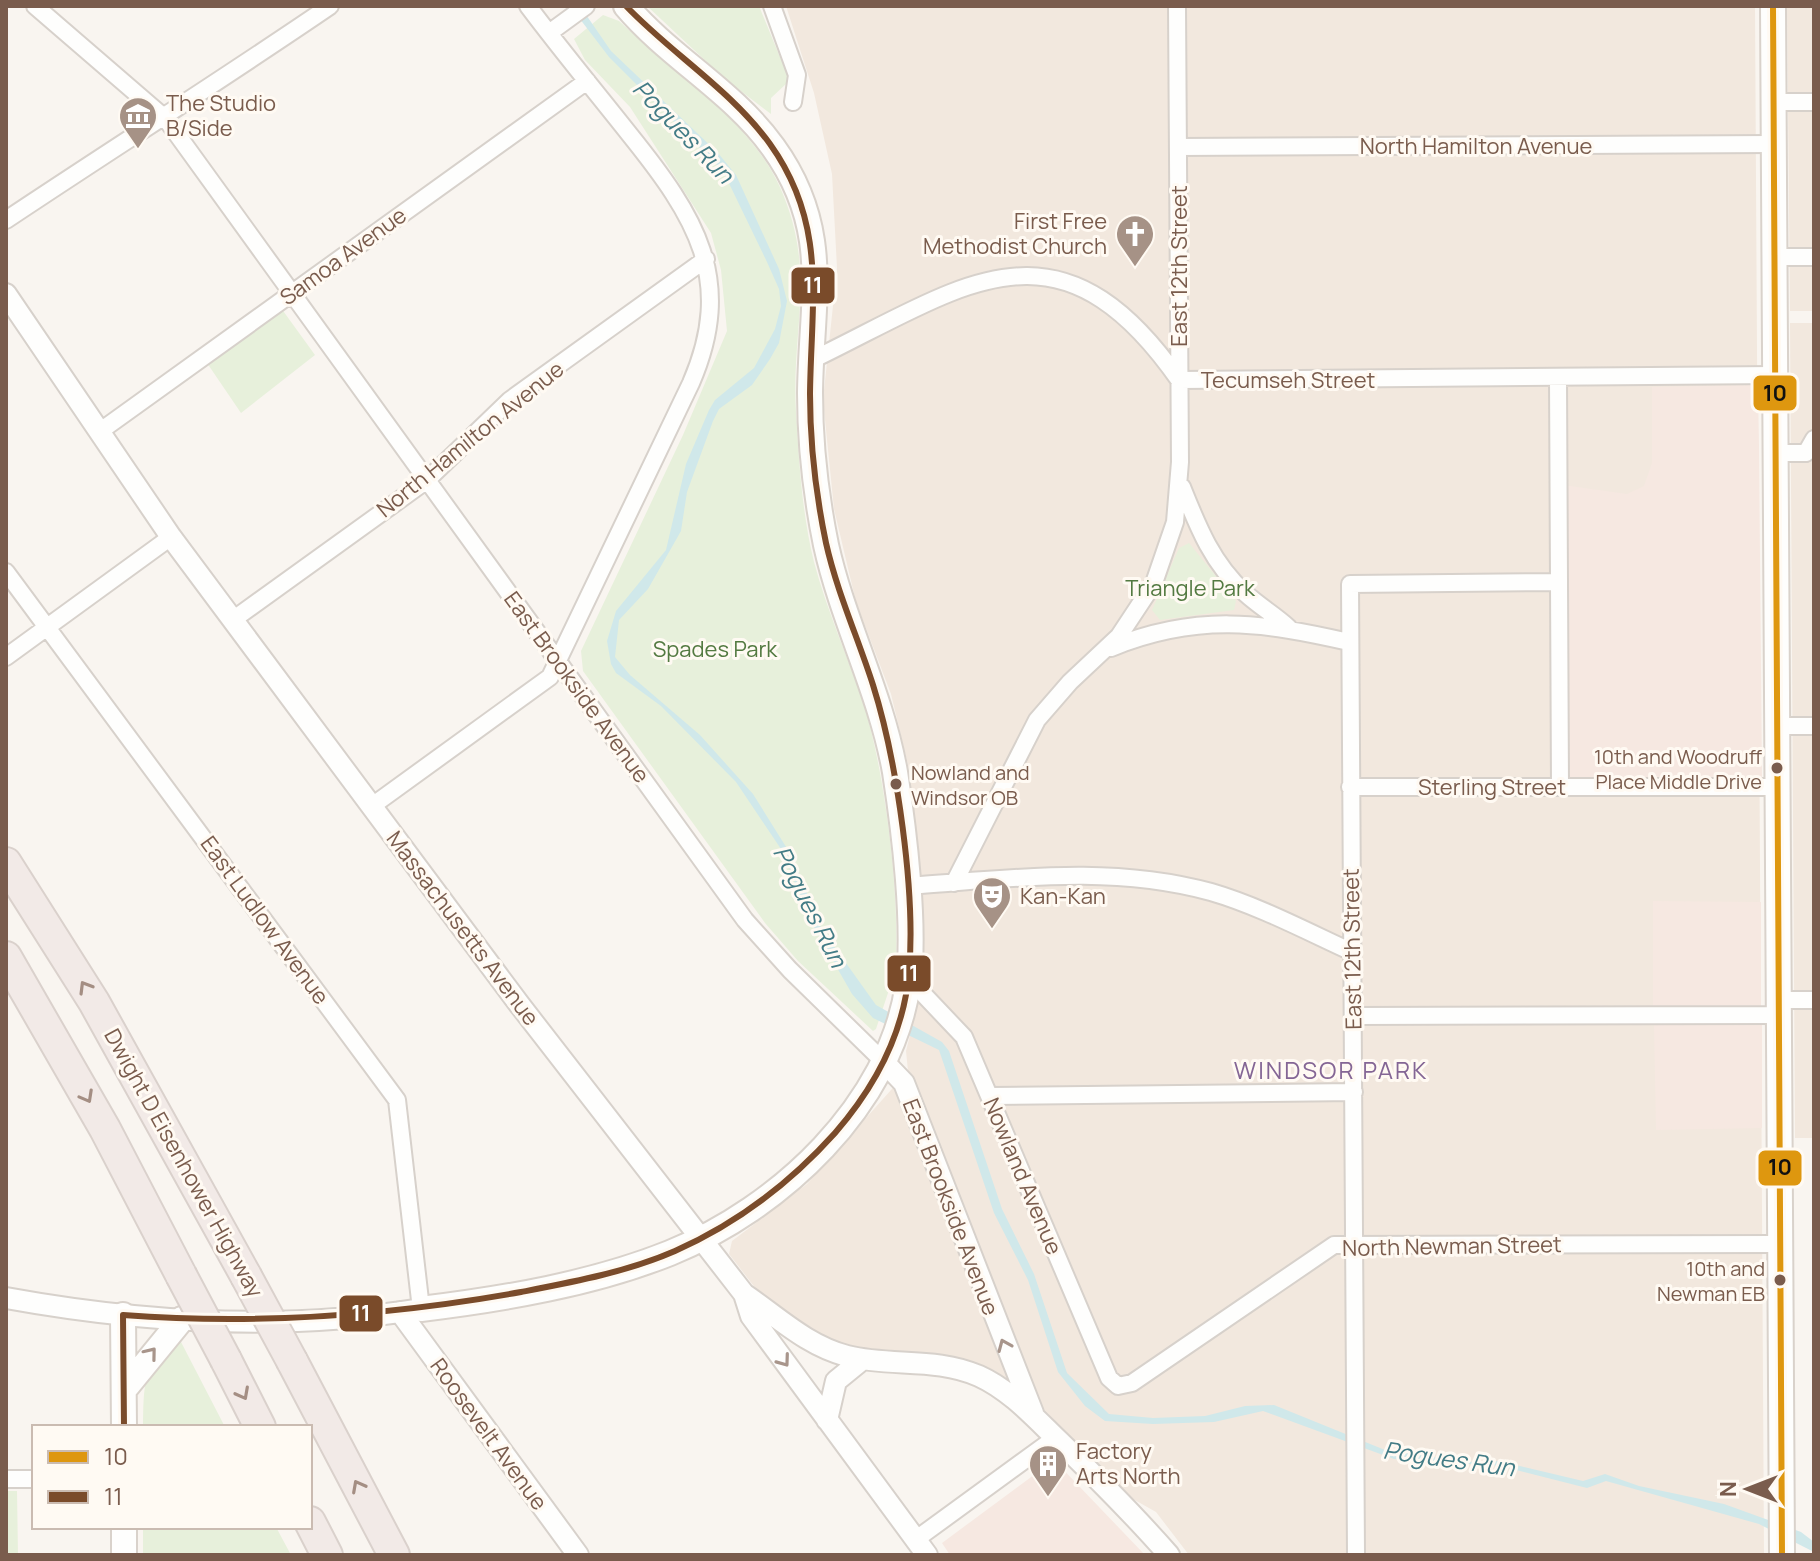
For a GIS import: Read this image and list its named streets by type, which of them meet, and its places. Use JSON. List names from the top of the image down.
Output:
{
  "streets": {
    "highway": ["Dwight D Eisenhower Highway"],
    "street": [
      "North Hamilton Avenue",
      "Samoa Avenue",
      "East 12th Street",
      "Tecumseh Street",
      "East Brookside Avenue",
      "Sterling Street",
      "East Ludlow Avenue",
      "Massachusetts Avenue",
      "Nowland Avenue",
      "North Newman Street",
      "Roosevelt Avenue"
    ]
  },
  "crossings": [
    ["North Hamilton Avenue", "East 12th Street"],
    ["North Hamilton Avenue", "East Brookside Avenue"],
    ["North Hamilton Avenue", "Massachusetts Avenue"],
    ["Samoa Avenue", "East Brookside Avenue"],
    ["Samoa Avenue", "Massachusetts Avenue"],
    ["East 12th Street", "Tecumseh Street"],
    ["East 12th Street", "Sterling Street"],
    ["East 12th Street", "North Newman Street"],
    ["East Brookside Avenue", "Massachusetts Avenue"],
    ["East Ludlow Avenue", "Roosevelt Avenue"],
    ["Nowland Avenue", "North Newman Street"]
  ],
  "districts": ["WINDSOR PARK"],
  "water": ["Pogues Run"],
  "parks": ["Triangle Park", "Spades Park"],
  "places": {
    "museum": ["The Studio B/Side"],
    "church": ["First Free Methodist Church"],
    "other": ["10th and Woodruff Place Middle Drive", "Nowland and Windsor OB", "10th and Newman EB"],
    "theatre": ["Kan-Kan"],
    "building": ["Factory Arts North"]
  },
  "lines": ["transit line 10", "transit line 11"],
  "legend": ["10", "11"],
  "north": "left"
}
